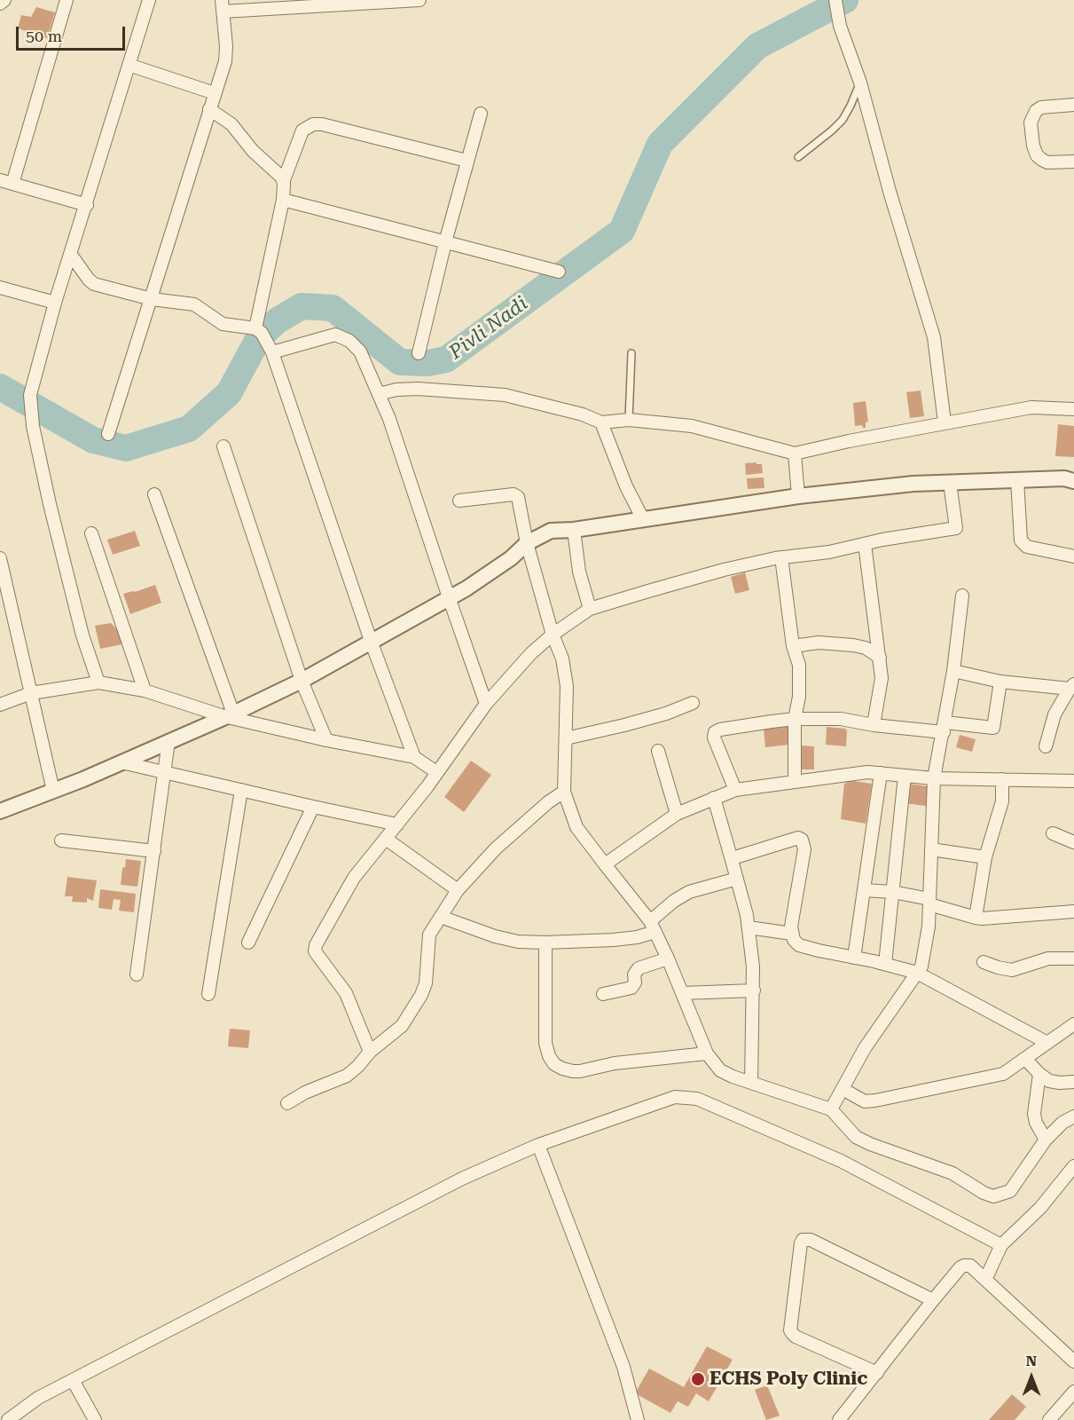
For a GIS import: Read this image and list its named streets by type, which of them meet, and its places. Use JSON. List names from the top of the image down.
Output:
{
  "water": ["Pivli Nadi"],
  "places": ["ECHS Poly Clinic"],
  "scale_bar": "50 m",
  "north": "top"
}
